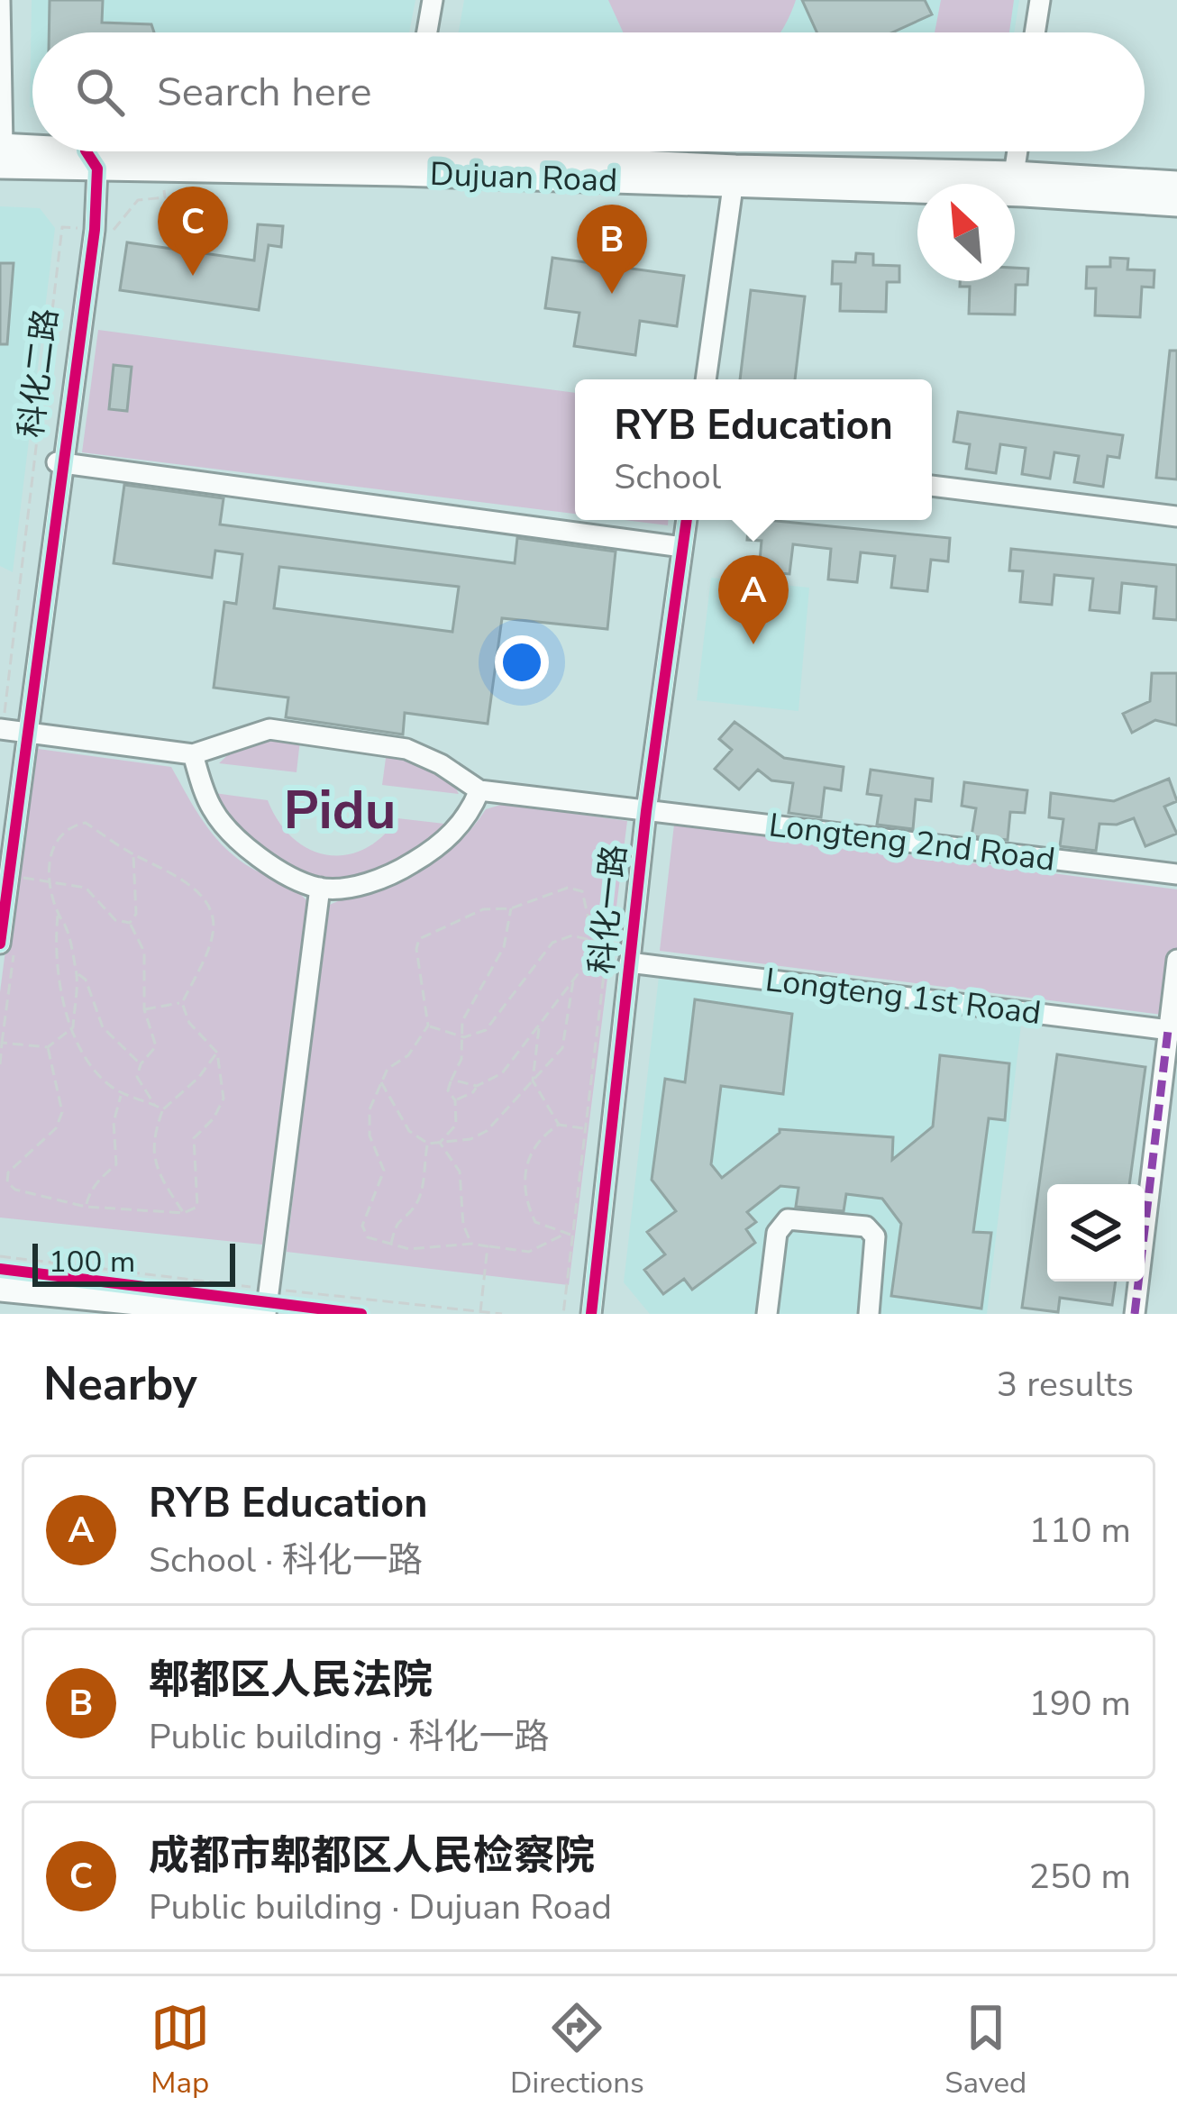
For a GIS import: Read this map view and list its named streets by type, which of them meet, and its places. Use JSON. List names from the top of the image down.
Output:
{
  "streets": {
    "main road": ["Dujuan Road"],
    "street": [
      "科化二路",
      "Longteng 2nd Road",
      "科化一路",
      "Longteng 1st Road"
    ]
  },
  "crossings": [
    ["Dujuan Road", "科化二路"],
    ["Longteng 2nd Road", "科化一路"],
    ["科化一路", "Longteng 1st Road"]
  ],
  "districts": ["Pidu"],
  "scale_bar": "100 m",
  "north": "top left",
  "page": {
    "search": "Search here",
    "pins": ["C", "B", "A"],
    "popup": ["RYB Education", "School"],
    "scale": "100 m",
    "heading": ["Nearby", "3 results"],
    "list": [
      {
        "mark": "A",
        "name": "RYB Education",
        "note": "School · 科化一路",
        "value": "110 m"
      },
      {
        "mark": "B",
        "name": "郫都区人民法院",
        "note": "Public building · 科化一路",
        "value": "190 m"
      },
      {
        "mark": "C",
        "name": "成都市郫都区人民检察院",
        "note": "Public building · Dujuan Road",
        "value": "250 m"
      }
    ],
    "nav": ["Map", "Directions", "Saved"]
  }
}
